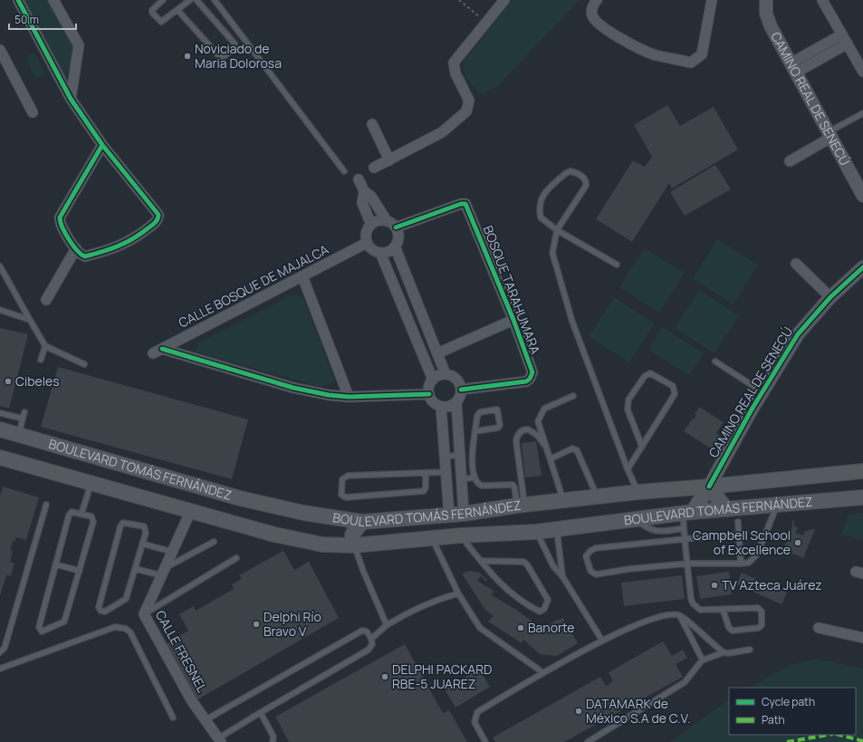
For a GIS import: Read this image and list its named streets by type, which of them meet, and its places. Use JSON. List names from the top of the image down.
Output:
{
  "streets": {
    "main road": ["BOULEVARD TOMÁS FERNÁNDEZ"],
    "street": [
      "CAMINO REAL DE SENECÚ",
      "CALLE BOSQUE DE MAJALCA",
      "BOSQUE TARAHUMARA",
      "CALLE FRESNEL"
    ]
  },
  "crossings": [
    ["CAMINO REAL DE SENECÚ", "BOULEVARD TOMÁS FERNÁNDEZ"],
    ["CALLE BOSQUE DE MAJALCA", "BOSQUE TARAHUMARA"],
    ["BOULEVARD TOMÁS FERNÁNDEZ", "CALLE FRESNEL"]
  ],
  "places": [
    "Noviciado de Maria Dolorosa",
    "Cibeles",
    "Campbell School of Excellence",
    "TV Azteca Juárez",
    "Delphi Río Bravo V",
    "Banorte",
    "DELPHI PACKARD RBE-5 JUAREZ",
    "DATAMARK de México S.A de C.V."
  ],
  "legend": ["Cycle path", "Path"],
  "scale_bar": "50 m"
}
